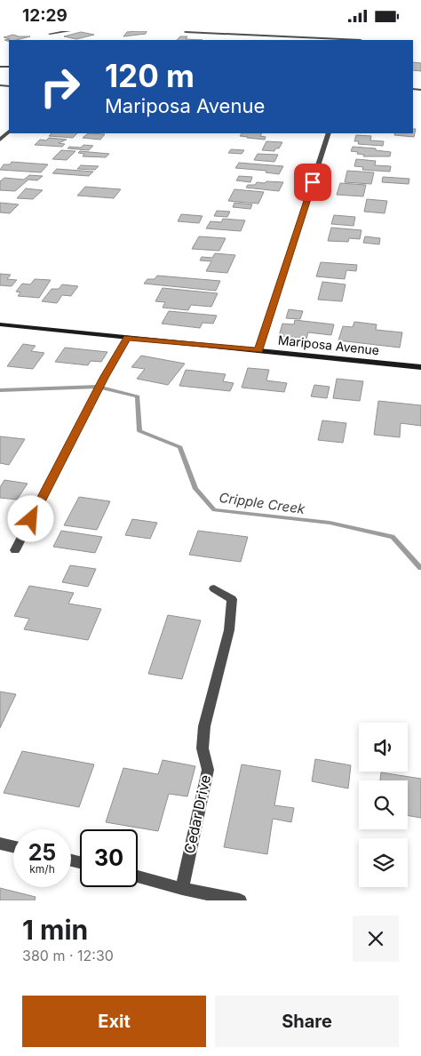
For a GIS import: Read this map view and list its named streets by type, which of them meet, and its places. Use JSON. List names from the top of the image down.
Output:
{
  "streets": {
    "street": ["Mariposa Avenue", "Cedar Drive"]
  },
  "water": ["Cripple Creek"],
  "page": {
    "status": "12:29",
    "turn": ["120 m", "Mariposa Avenue"],
    "speed": "25 km/h",
    "limit": "30",
    "heading": ["1 min", "380 m · 12:30"],
    "buttons": ["Exit", "Share"]
  }
}
